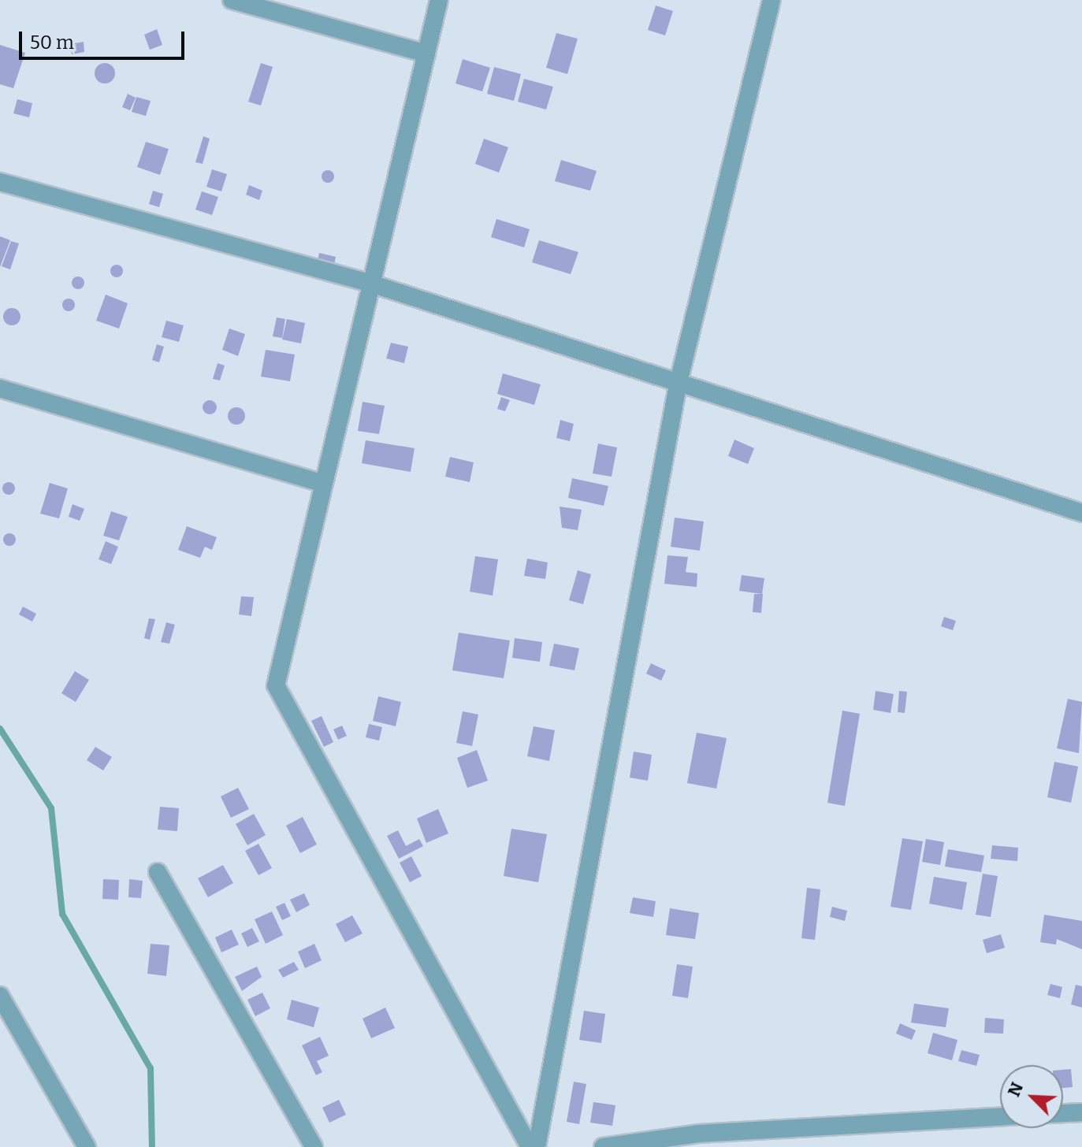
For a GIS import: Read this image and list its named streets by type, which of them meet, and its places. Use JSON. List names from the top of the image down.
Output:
{
  "scale_bar": "50 m",
  "north": "top left"
}
